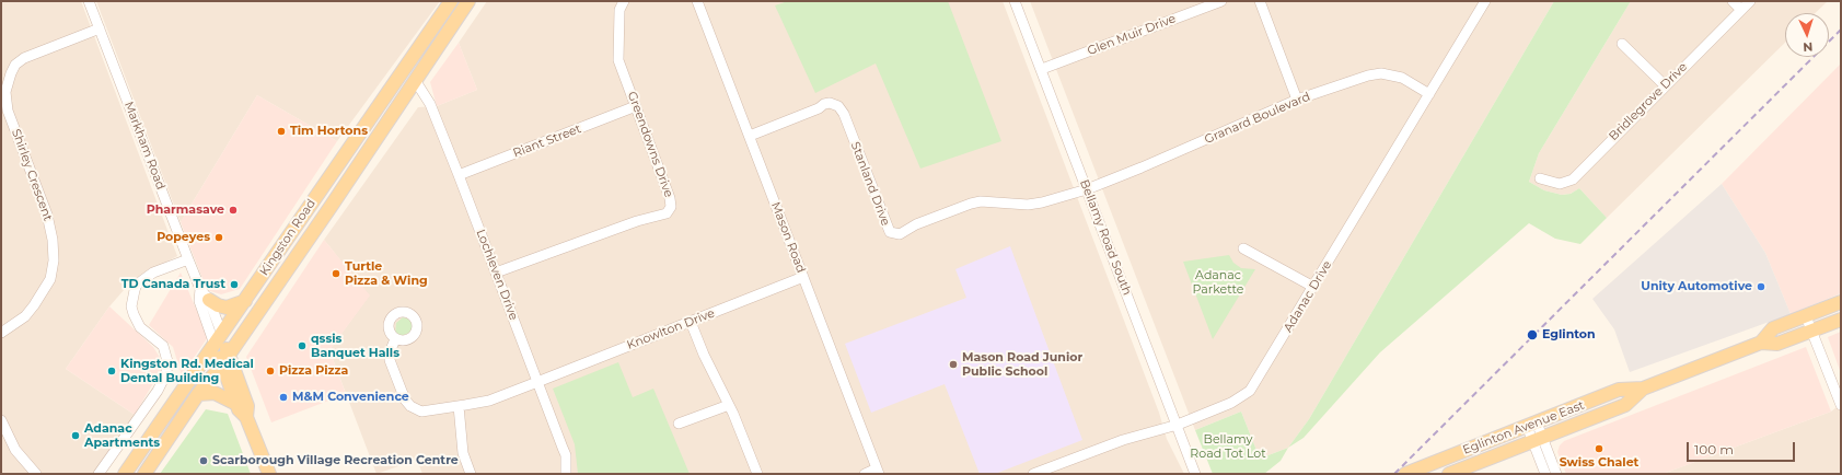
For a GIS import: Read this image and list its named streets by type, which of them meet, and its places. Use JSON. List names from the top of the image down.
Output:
{
  "streets": {
    "main road": ["Markham Road", "Kingston Road", "Eglinton Avenue East"],
    "street": [
      "Glen Muir Drive",
      "Bridlegrove Drive",
      "Granard Boulevard",
      "Riant Street",
      "Greendowns Drive",
      "Shirley Crescent",
      "Stanland Drive",
      "Mason Road",
      "Bellamy Road South",
      "Lochleven Drive",
      "Adanac Drive",
      "Knowlton Drive"
    ]
  },
  "crossings": [
    ["Glen Muir Drive", "Bellamy Road South"],
    ["Granard Boulevard", "Stanland Drive"],
    ["Granard Boulevard", "Bellamy Road South"],
    ["Granard Boulevard", "Adanac Drive"],
    ["Riant Street", "Greendowns Drive"],
    ["Riant Street", "Lochleven Drive"],
    ["Greendowns Drive", "Lochleven Drive"],
    ["Markham Road", "Shirley Crescent"],
    ["Markham Road", "Kingston Road"],
    ["Stanland Drive", "Mason Road"],
    ["Stanland Drive", "Bellamy Road South"],
    ["Kingston Road", "Lochleven Drive"],
    ["Mason Road", "Knowlton Drive"],
    ["Bellamy Road South", "Adanac Drive"],
    ["Lochleven Drive", "Knowlton Drive"]
  ],
  "parks": ["Adanac Parkette", "Bellamy Road Tot Lot"],
  "places": [
    "Tim Hortons",
    "Pharmasave",
    "Popeyes",
    "Turtle Pizza & Wing",
    "TD Canada Trust",
    "Unity Automotive",
    "Eglinton",
    "qssis Banquet Halls",
    "Mason Road Junior Public School",
    "Kingston Rd. Medical Dental Building",
    "Pizza Pizza",
    "M&M Convenience",
    "Adanac Apartments",
    "Swiss Chalet",
    "Scarborough Village Recreation Centre"
  ],
  "scale_bar": "100 m",
  "north": "bottom"
}
